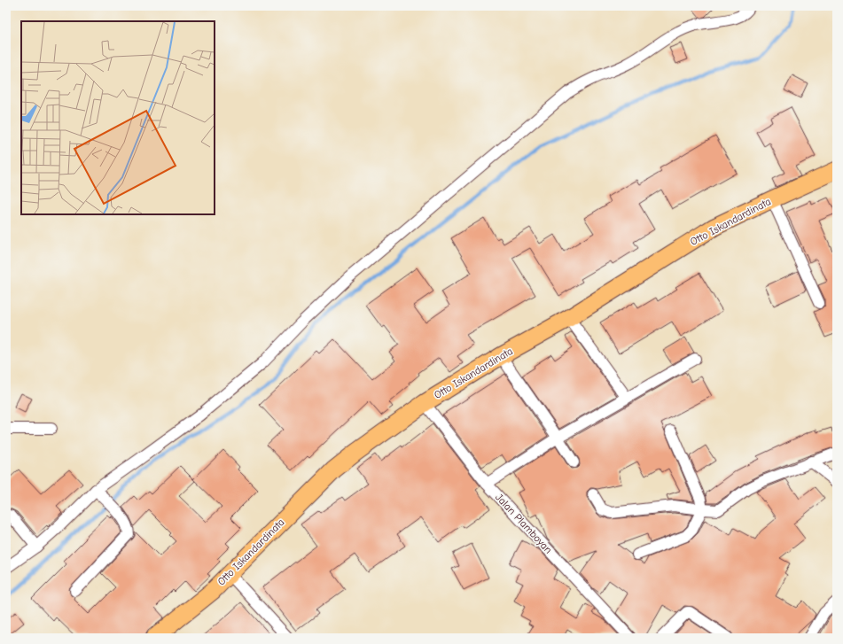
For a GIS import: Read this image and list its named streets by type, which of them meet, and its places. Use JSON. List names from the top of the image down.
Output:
{
  "streets": {
    "main road": ["Otto Iskandardinata"],
    "street": ["Jalan Plamboyan"]
  },
  "crossings": [
    ["Otto Iskandardinata", "Jalan Plamboyan"]
  ]
}
